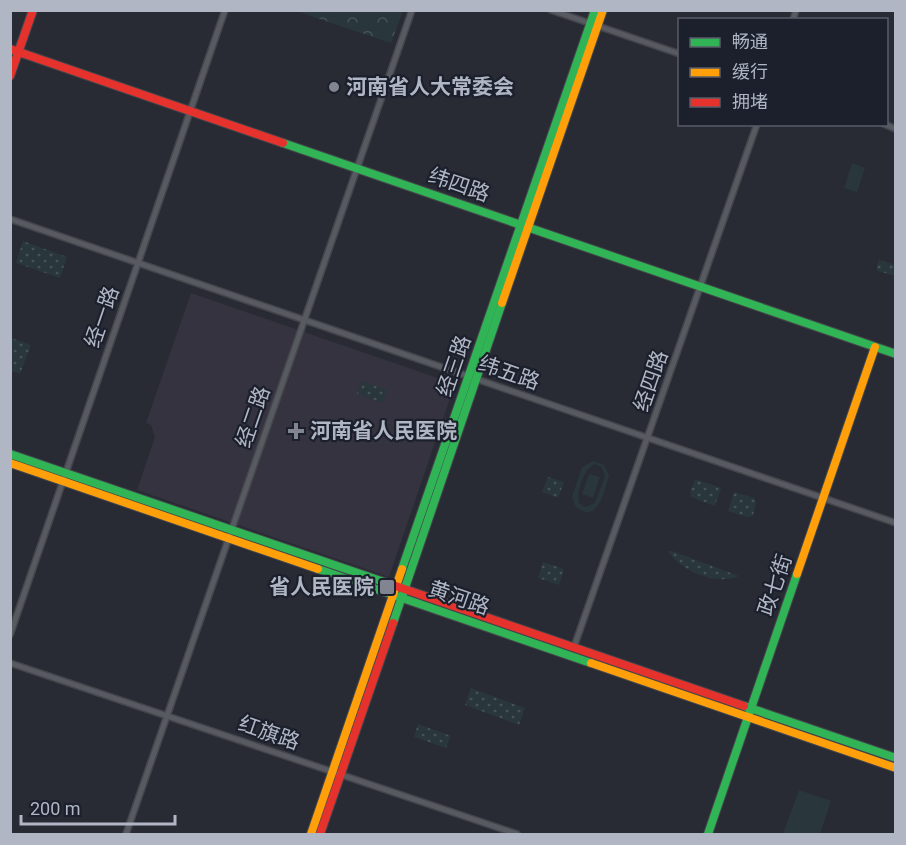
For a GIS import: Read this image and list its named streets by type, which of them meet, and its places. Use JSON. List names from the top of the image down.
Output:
{
  "streets": {
    "main road": [
      "纬四路",
      "经三路",
      "政七街",
      "黄河路"
    ],
    "street": [
      "经一路",
      "纬五路",
      "经四路",
      "经二路",
      "红旗路"
    ]
  },
  "crossings": [
    ["纬四路", "经一路"],
    ["纬四路", "经三路"],
    ["纬四路", "经四路"],
    ["纬四路", "经二路"],
    ["纬四路", "政七街"],
    ["经一路", "纬五路"],
    ["经一路", "黄河路"],
    ["经三路", "纬五路"],
    ["经三路", "黄河路"],
    ["经三路", "红旗路"],
    ["纬五路", "经四路"],
    ["纬五路", "经二路"],
    ["纬五路", "政七街"],
    ["经四路", "黄河路"],
    ["经二路", "黄河路"],
    ["经二路", "红旗路"],
    ["政七街", "黄河路"]
  ],
  "places": {
    "other": ["河南省人大常委会"],
    "health": ["河南省人民医院"],
    "transit": ["省人民医院"]
  },
  "legend": ["畅通", "缓行", "拥堵"],
  "scale_bar": "200 m"
}
